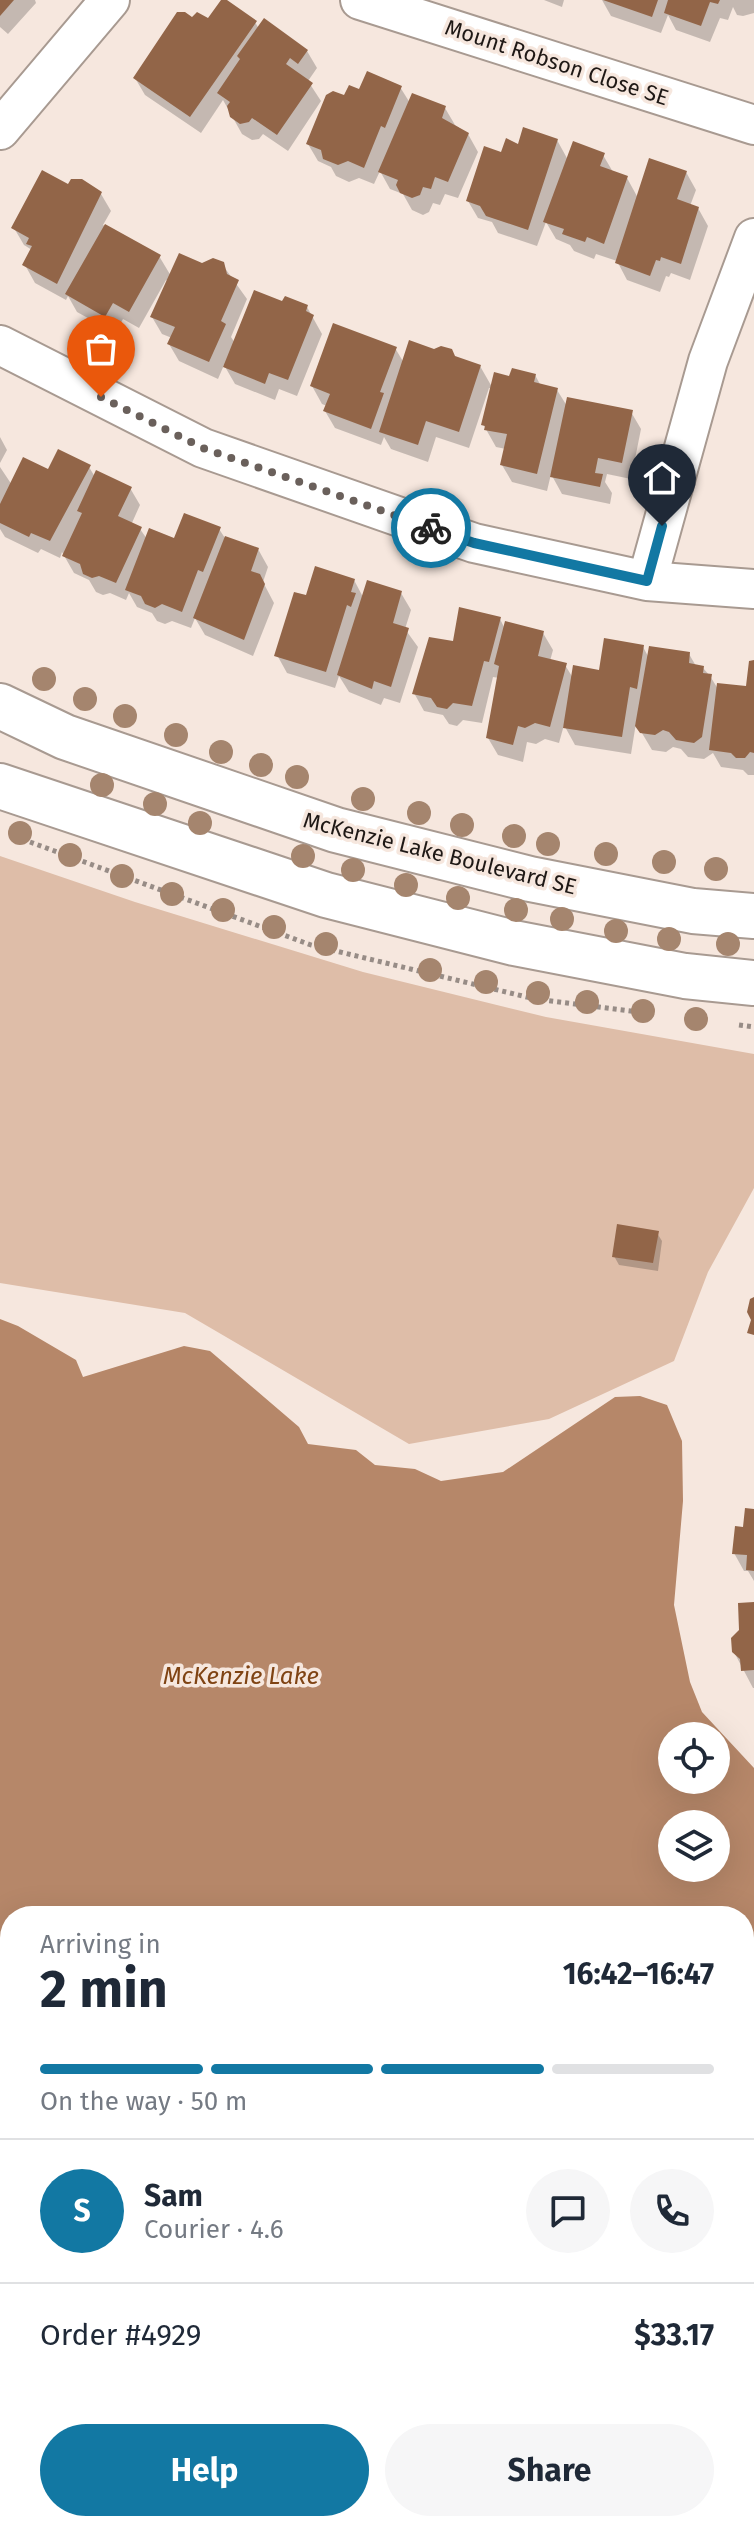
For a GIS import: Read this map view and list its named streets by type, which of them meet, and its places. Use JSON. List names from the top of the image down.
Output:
{
  "streets": {
    "main road": ["McKenzie Lake Boulevard SE"],
    "street": ["Mount Robson Close SE"]
  },
  "water": ["McKenzie Lake"],
  "page": {
    "heading": ["2 min", "Arriving in", "16:42–16:47"],
    "panel": [
      "Sam",
      "Courier · 4.6",
      "Order #4929",
      "$33.17"
    ],
    "bar": "On the way · 50 m",
    "round": "S",
    "buttons": ["Help", "Share"]
  }
}
